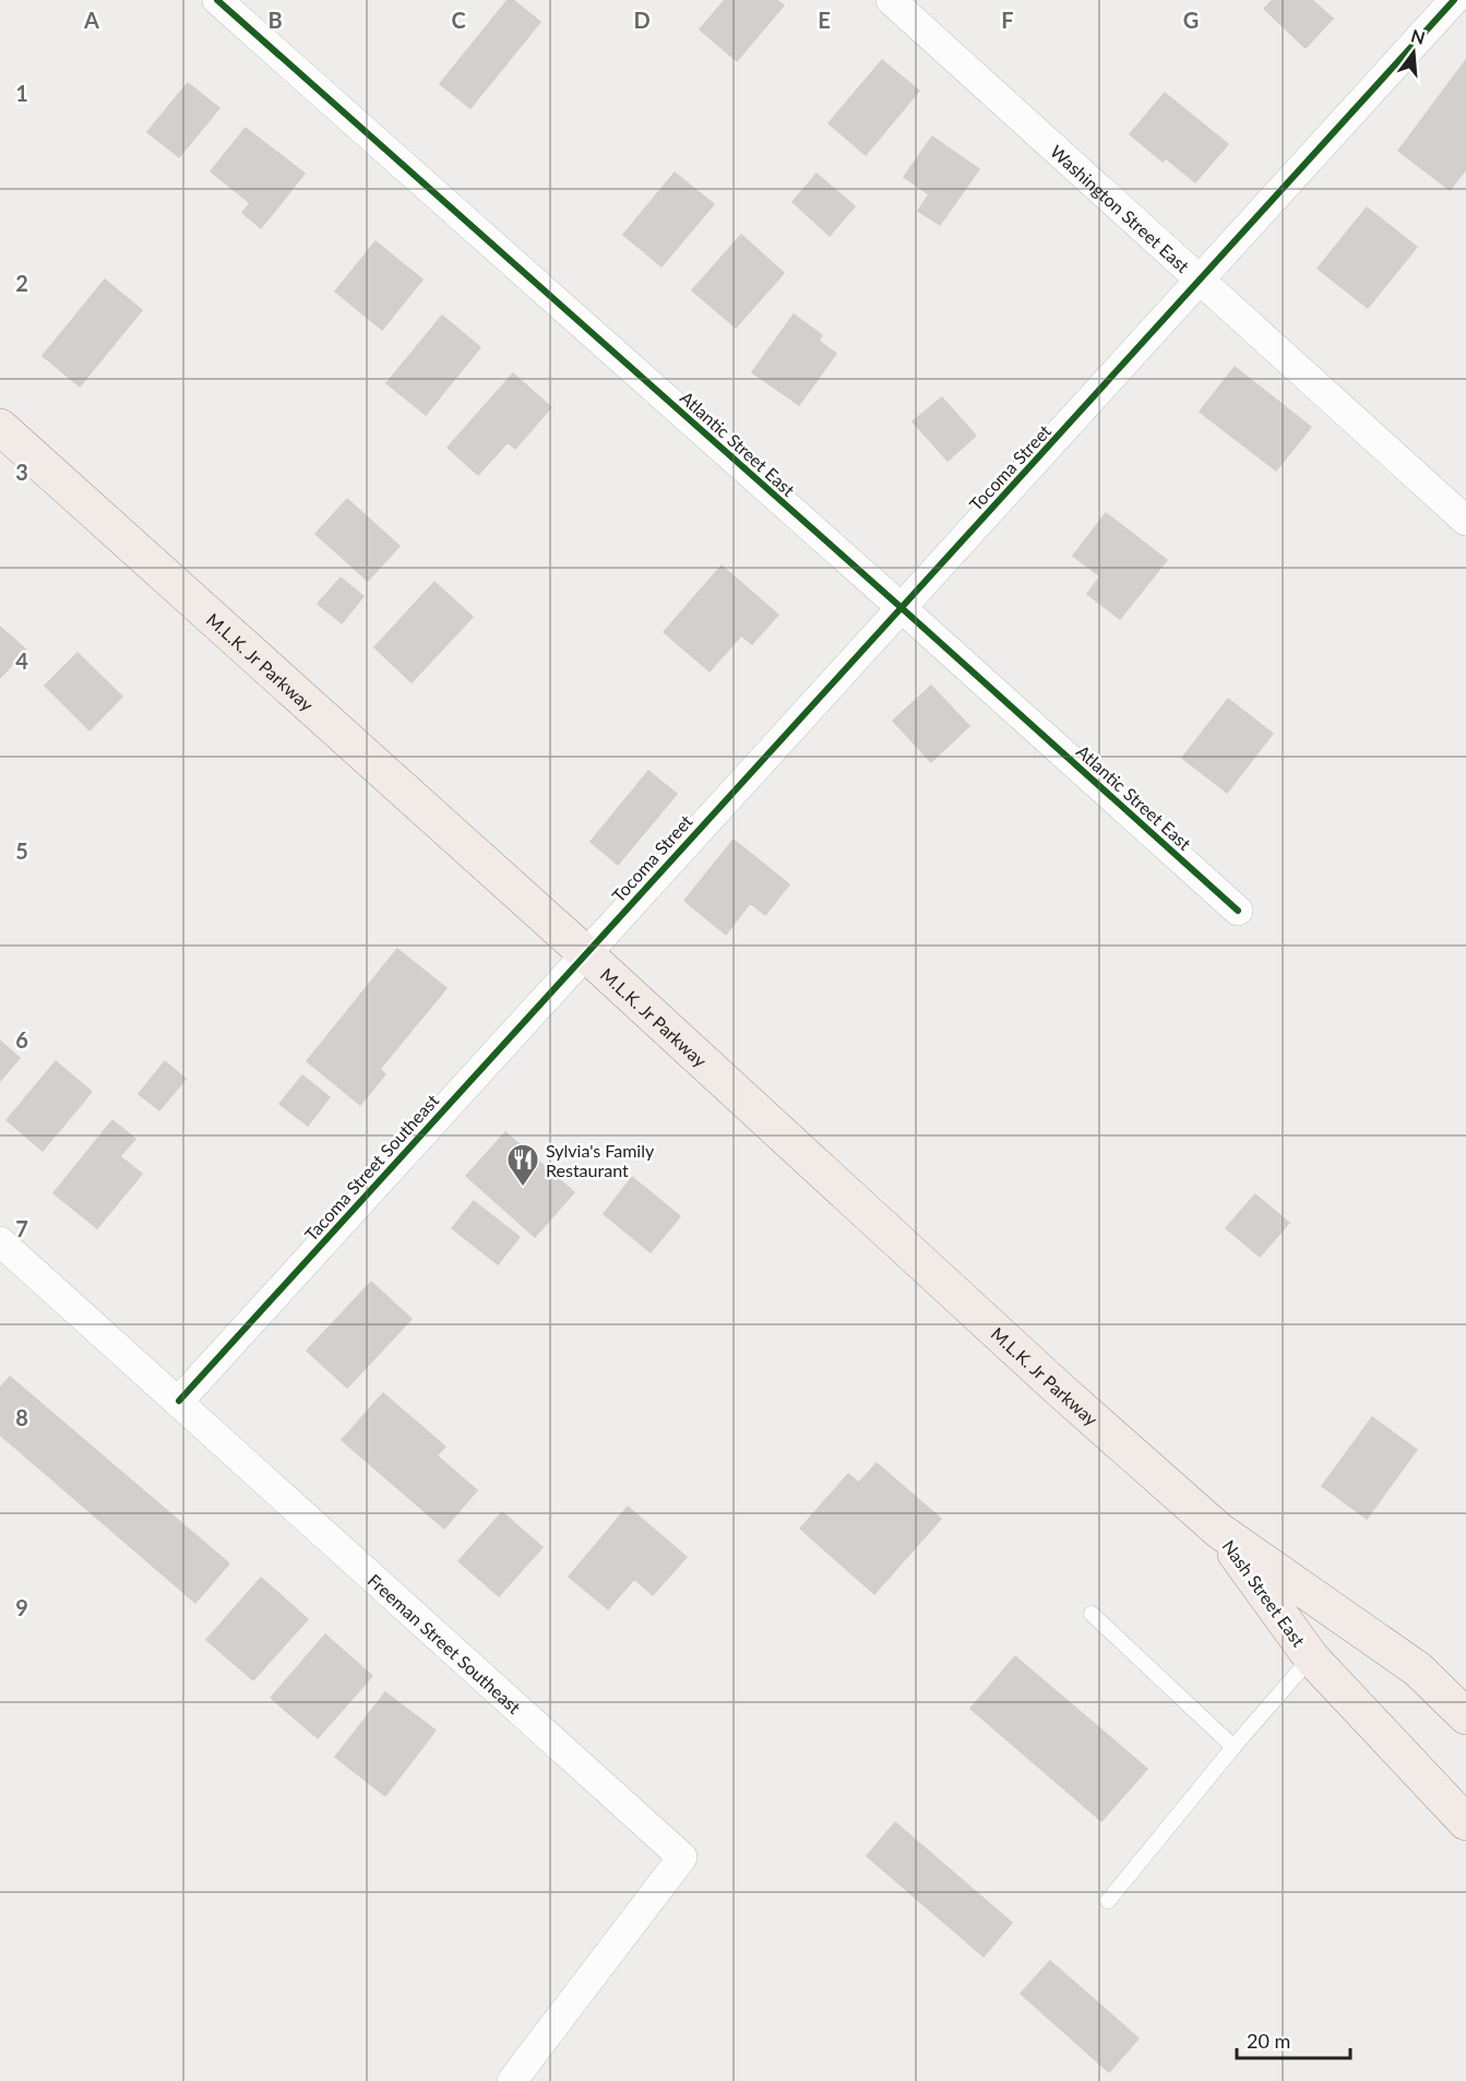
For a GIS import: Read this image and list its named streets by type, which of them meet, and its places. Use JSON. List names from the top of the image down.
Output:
{
  "streets": {
    "main road": ["M.L.K. Jr Parkway", "Nash Street East"],
    "street": [
      "Washington Street East",
      "Atlantic Street East",
      "Tocoma Street",
      "Tacoma Street Southeast",
      "Freeman Street Southeast"
    ]
  },
  "crossings": [
    ["Washington Street East", "Tocoma Street"],
    ["Atlantic Street East", "Tocoma Street"],
    ["Tocoma Street", "M.L.K. Jr Parkway"],
    ["Tocoma Street", "Tacoma Street Southeast"],
    ["M.L.K. Jr Parkway", "Tacoma Street Southeast"],
    ["M.L.K. Jr Parkway", "Nash Street East"],
    ["Tacoma Street Southeast", "Freeman Street Southeast"]
  ],
  "places": {
    "restaurant": ["Sylvia's Family Restaurant"]
  },
  "scale_bar": "20 m",
  "north": "top",
  "grid": {
    "columns": [
      "A",
      "B",
      "C",
      "D",
      "E",
      "F",
      "G"
    ],
    "rows": [
      "1",
      "2",
      "3",
      "4",
      "5",
      "6",
      "7",
      "8",
      "9"
    ]
  }
}
